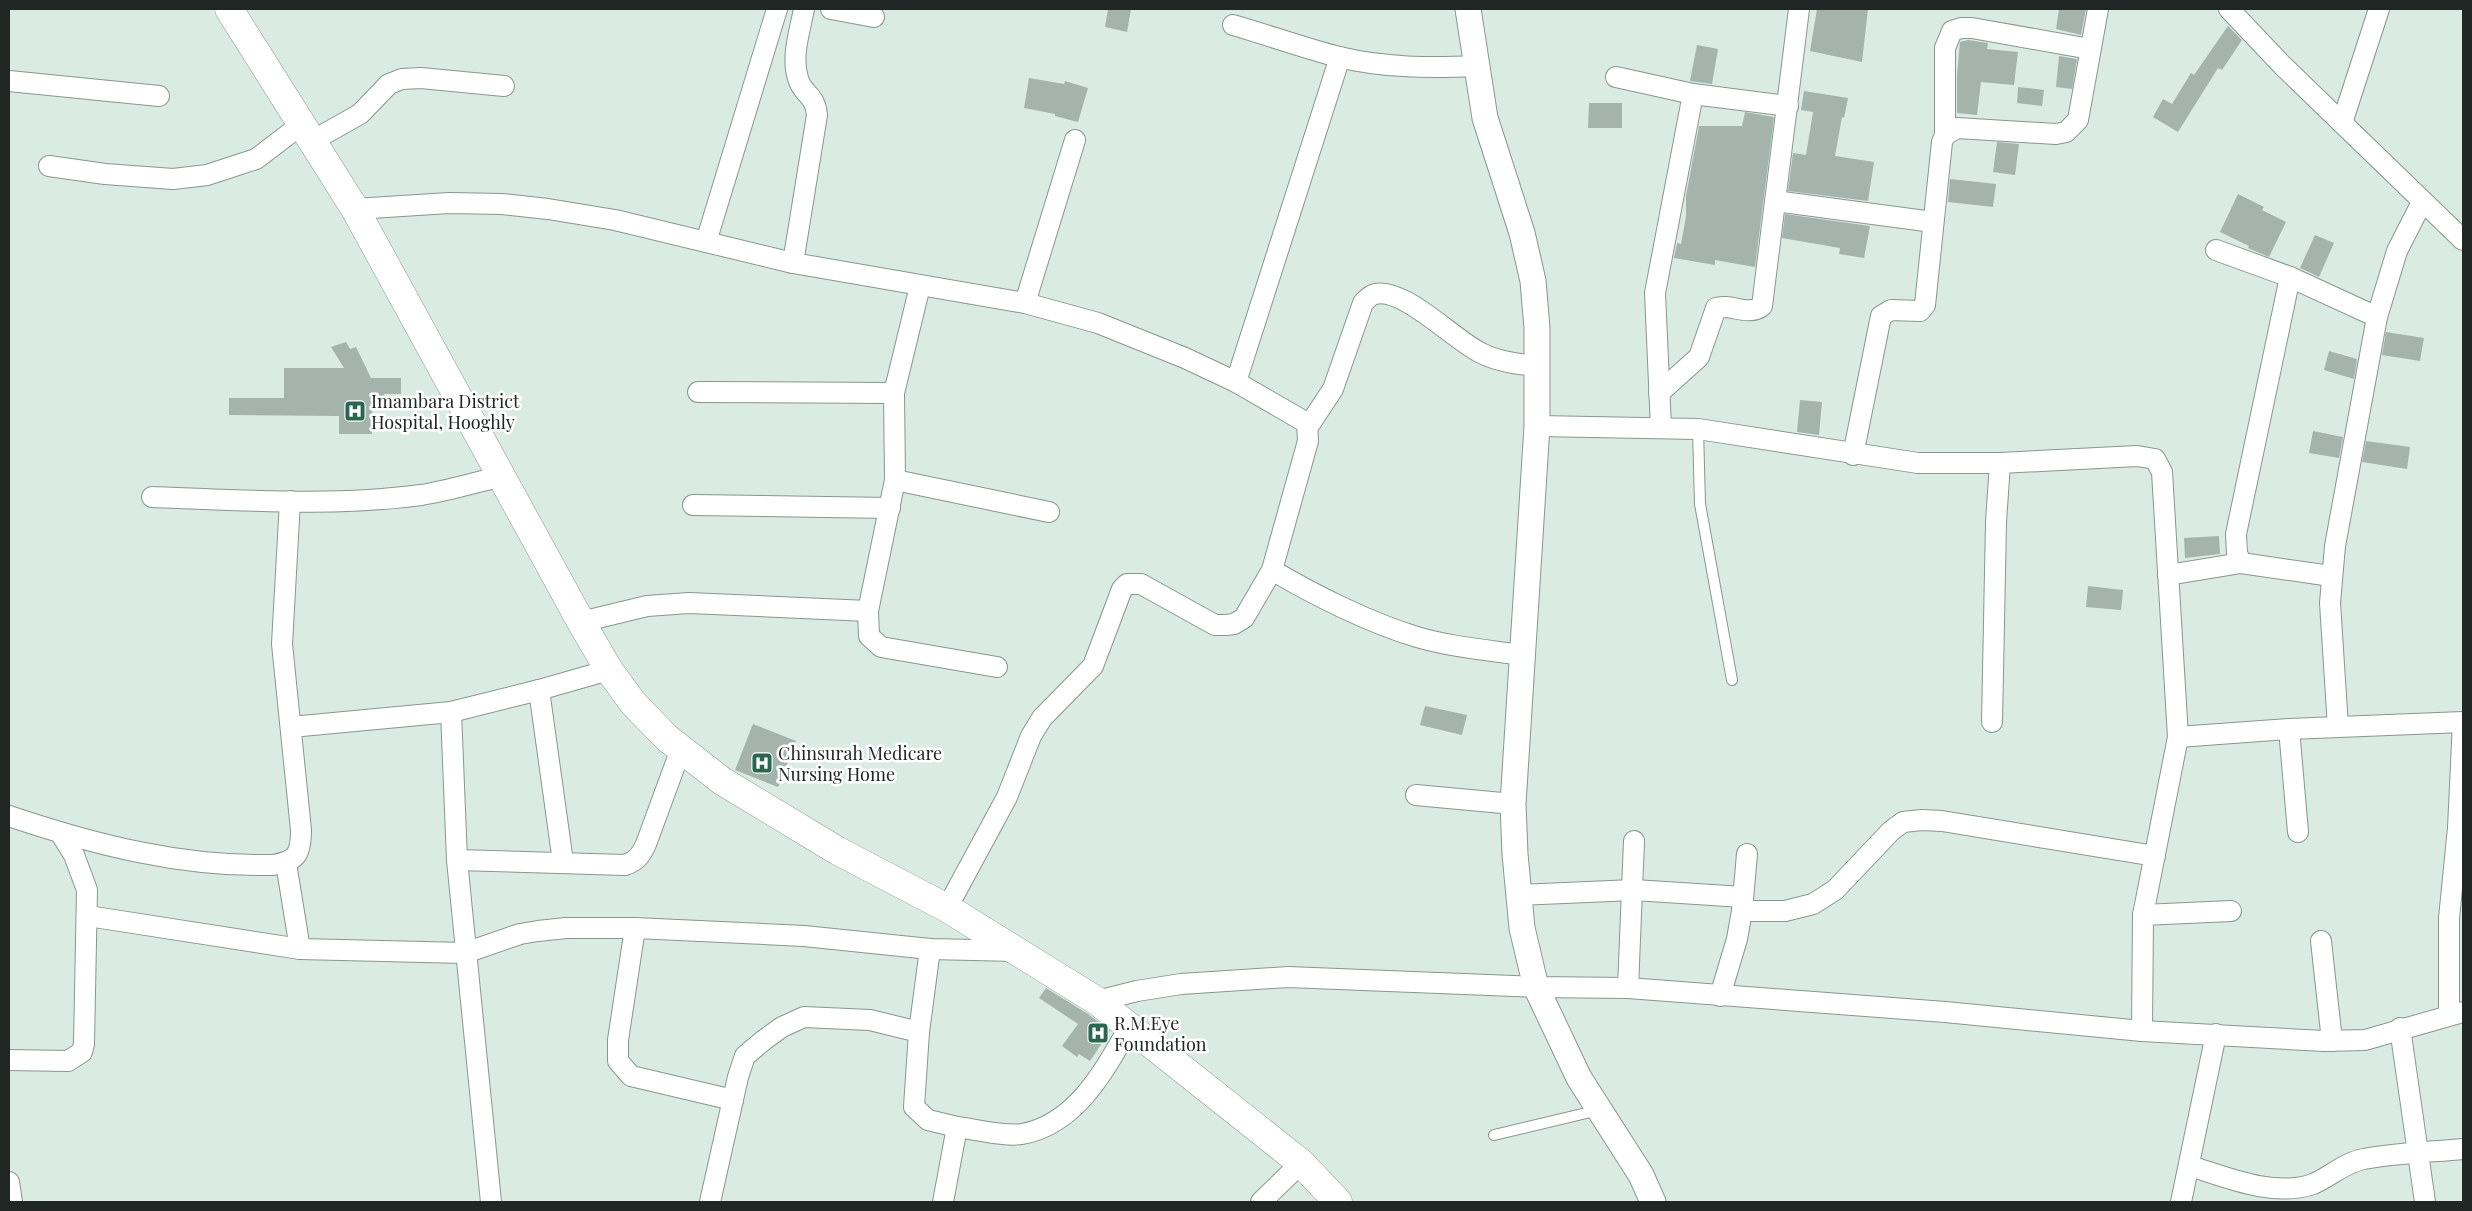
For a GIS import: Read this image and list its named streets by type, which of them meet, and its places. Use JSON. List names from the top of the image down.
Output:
{
  "places": {
    "hospital": ["Imambara District Hospital, Hooghly", "Chinsurah Medicare Nursing Home", "R.M.Eye Foundation"]
  }
}
